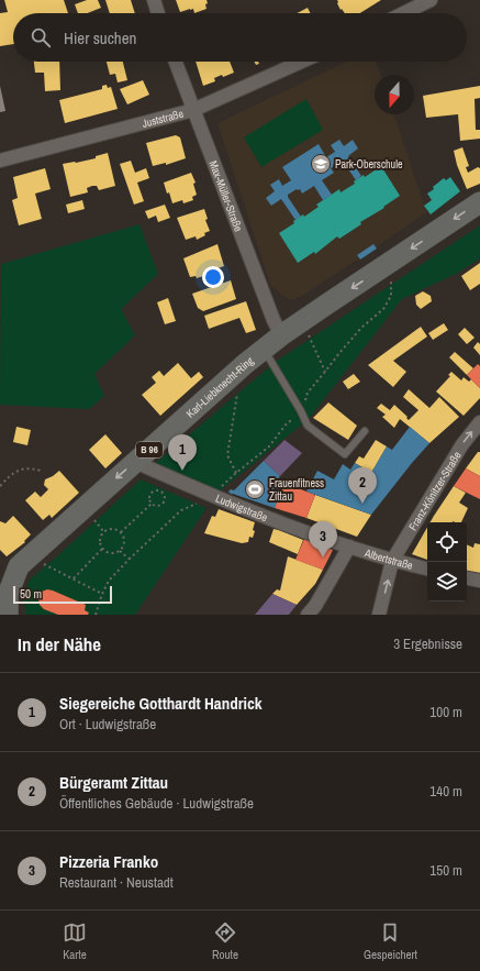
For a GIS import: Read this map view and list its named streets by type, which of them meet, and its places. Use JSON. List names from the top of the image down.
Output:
{
  "streets": {
    "main road": ["Karl-Liebknecht-Ring", "B 96"],
    "street": [
      "Juststraße",
      "Max-Müller-Straße",
      "Franz-Könitzer-Straße",
      "Ludwigstraße",
      "Albertstraße"
    ]
  },
  "crossings": [
    ["Juststraße", "Max-Müller-Straße"],
    ["Max-Müller-Straße", "Karl-Liebknecht-Ring"],
    ["Karl-Liebknecht-Ring", "Ludwigstraße"],
    ["Franz-Könitzer-Straße", "Albertstraße"],
    ["Ludwigstraße", "Albertstraße"]
  ],
  "one_way": ["Karl-Liebknecht-Ring", "Franz-Könitzer-Straße"],
  "places": {
    "school or university": ["Park-Oberschule"],
    "sports": ["Frauenfitness Zittau"]
  },
  "scale_bar": "50 m",
  "north": "bottom",
  "page": {
    "search": "Hier suchen",
    "pins": ["1", "2", "3"],
    "scale": "50 m",
    "heading": ["In der Nähe", "3 Ergebnisse"],
    "list": [
      {
        "mark": "1",
        "name": "Siegereiche Gotthardt Handrick",
        "note": "Ort · Ludwigstraße",
        "value": "100 m"
      },
      {
        "mark": "2",
        "name": "Bürgeramt Zittau",
        "note": "Öffentliches Gebäude · Ludwigstraße",
        "value": "140 m"
      },
      {
        "mark": "3",
        "name": "Pizzeria Franko",
        "note": "Restaurant · Neustadt",
        "value": "150 m"
      }
    ],
    "nav": ["Karte", "Route", "Gespeichert"]
  }
}
